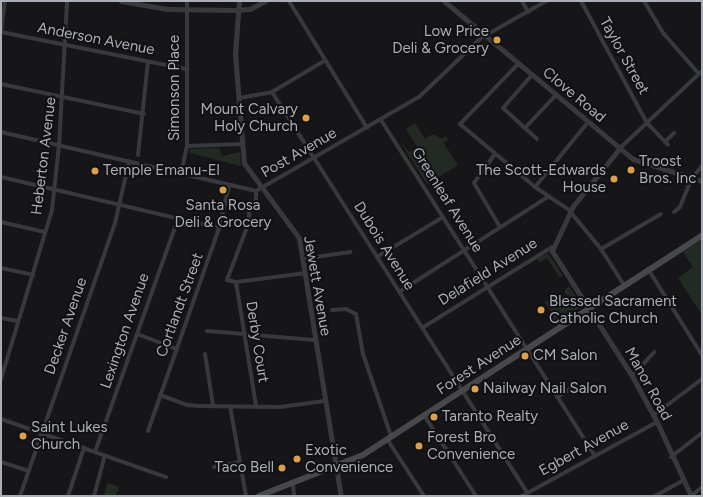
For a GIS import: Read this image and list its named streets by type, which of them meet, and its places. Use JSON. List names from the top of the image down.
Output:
{
  "streets": {
    "main road": ["Forest Avenue"],
    "street": [
      "Anderson Avenue",
      "Taylor Street",
      "Simonson Place",
      "Clove Road",
      "Post Avenue",
      "Heberton Avenue",
      "Greenleaf Avenue",
      "Dubois Avenue",
      "Delafield Avenue",
      "Jewett Avenue",
      "Cortlandt Street",
      "Decker Avenue",
      "Lexington Avenue",
      "Derby Court",
      "Manor Road",
      "Egbert Avenue"
    ]
  },
  "crossings": [
    ["Anderson Avenue", "Simonson Place"],
    ["Anderson Avenue", "Heberton Avenue"],
    ["Taylor Street", "Delafield Avenue"],
    ["Simonson Place", "Post Avenue"],
    ["Clove Road", "Post Avenue"],
    ["Clove Road", "Delafield Avenue"],
    ["Post Avenue", "Heberton Avenue"],
    ["Post Avenue", "Greenleaf Avenue"],
    ["Post Avenue", "Dubois Avenue"],
    ["Post Avenue", "Jewett Avenue"],
    ["Post Avenue", "Cortlandt Street"],
    ["Post Avenue", "Decker Avenue"],
    ["Greenleaf Avenue", "Delafield Avenue"],
    ["Greenleaf Avenue", "Forest Avenue"],
    ["Greenleaf Avenue", "Egbert Avenue"],
    ["Dubois Avenue", "Delafield Avenue"],
    ["Dubois Avenue", "Forest Avenue"],
    ["Dubois Avenue", "Egbert Avenue"],
    ["Delafield Avenue", "Manor Road"],
    ["Jewett Avenue", "Forest Avenue"],
    ["Forest Avenue", "Manor Road"],
    ["Manor Road", "Egbert Avenue"]
  ],
  "places": [
    "Low Price Deli & Grocery",
    "Mount Calvary Holy Church",
    "Troost Bros. Inc",
    "Temple Emanu-El",
    "The Scott-Edwards House",
    "Santa Rosa Deli & Grocery",
    "Blessed Sacrament Catholic Church",
    "CM Salon",
    "Nailway Nail Salon",
    "Taranto Realty",
    "Saint Lukes Church",
    "Forest Bro Convenience",
    "Exotic Convenience",
    "Taco Bell"
  ]
}
